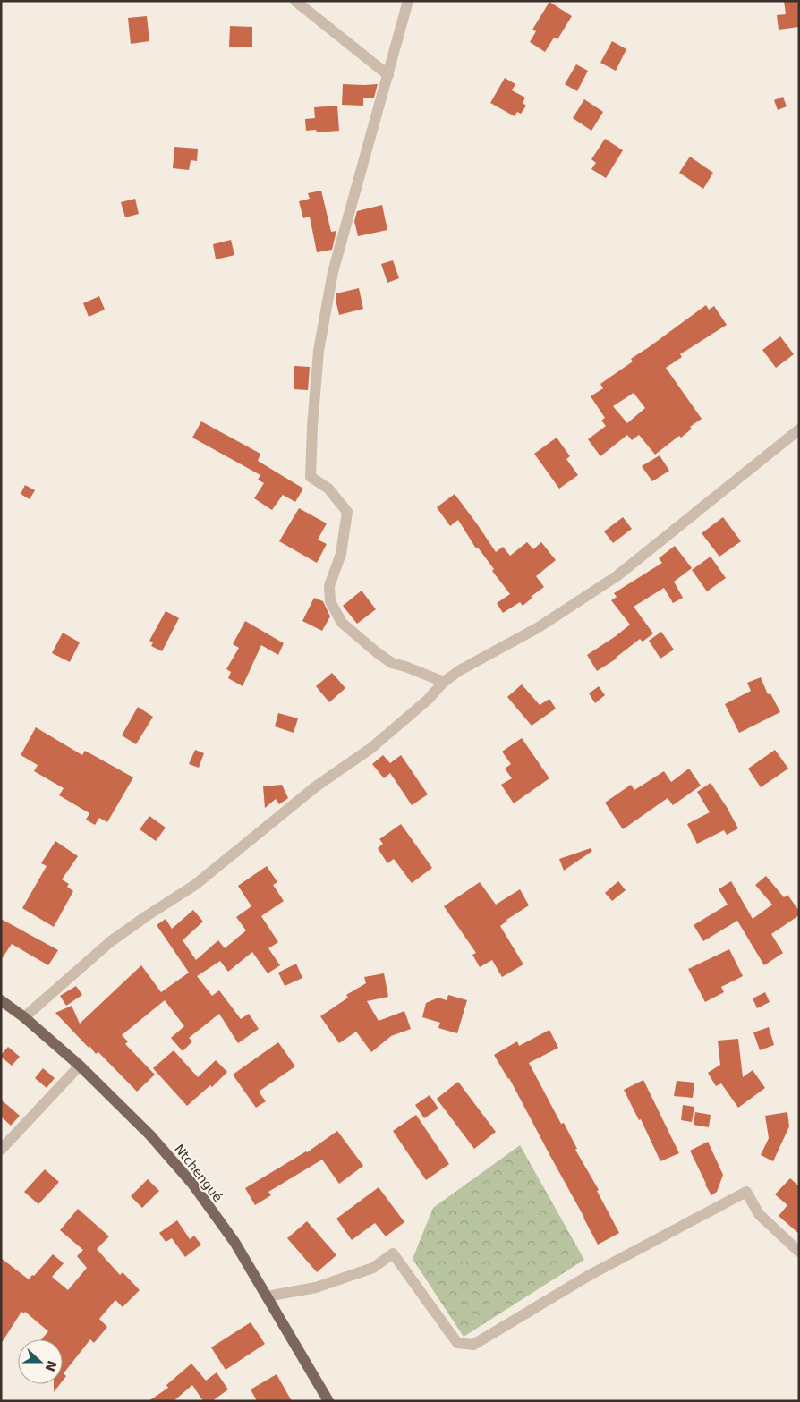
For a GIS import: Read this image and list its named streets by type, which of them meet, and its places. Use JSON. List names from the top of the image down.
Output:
{
  "streets": {
    "main road": ["Ntchengué"]
  },
  "north": "right"
}
